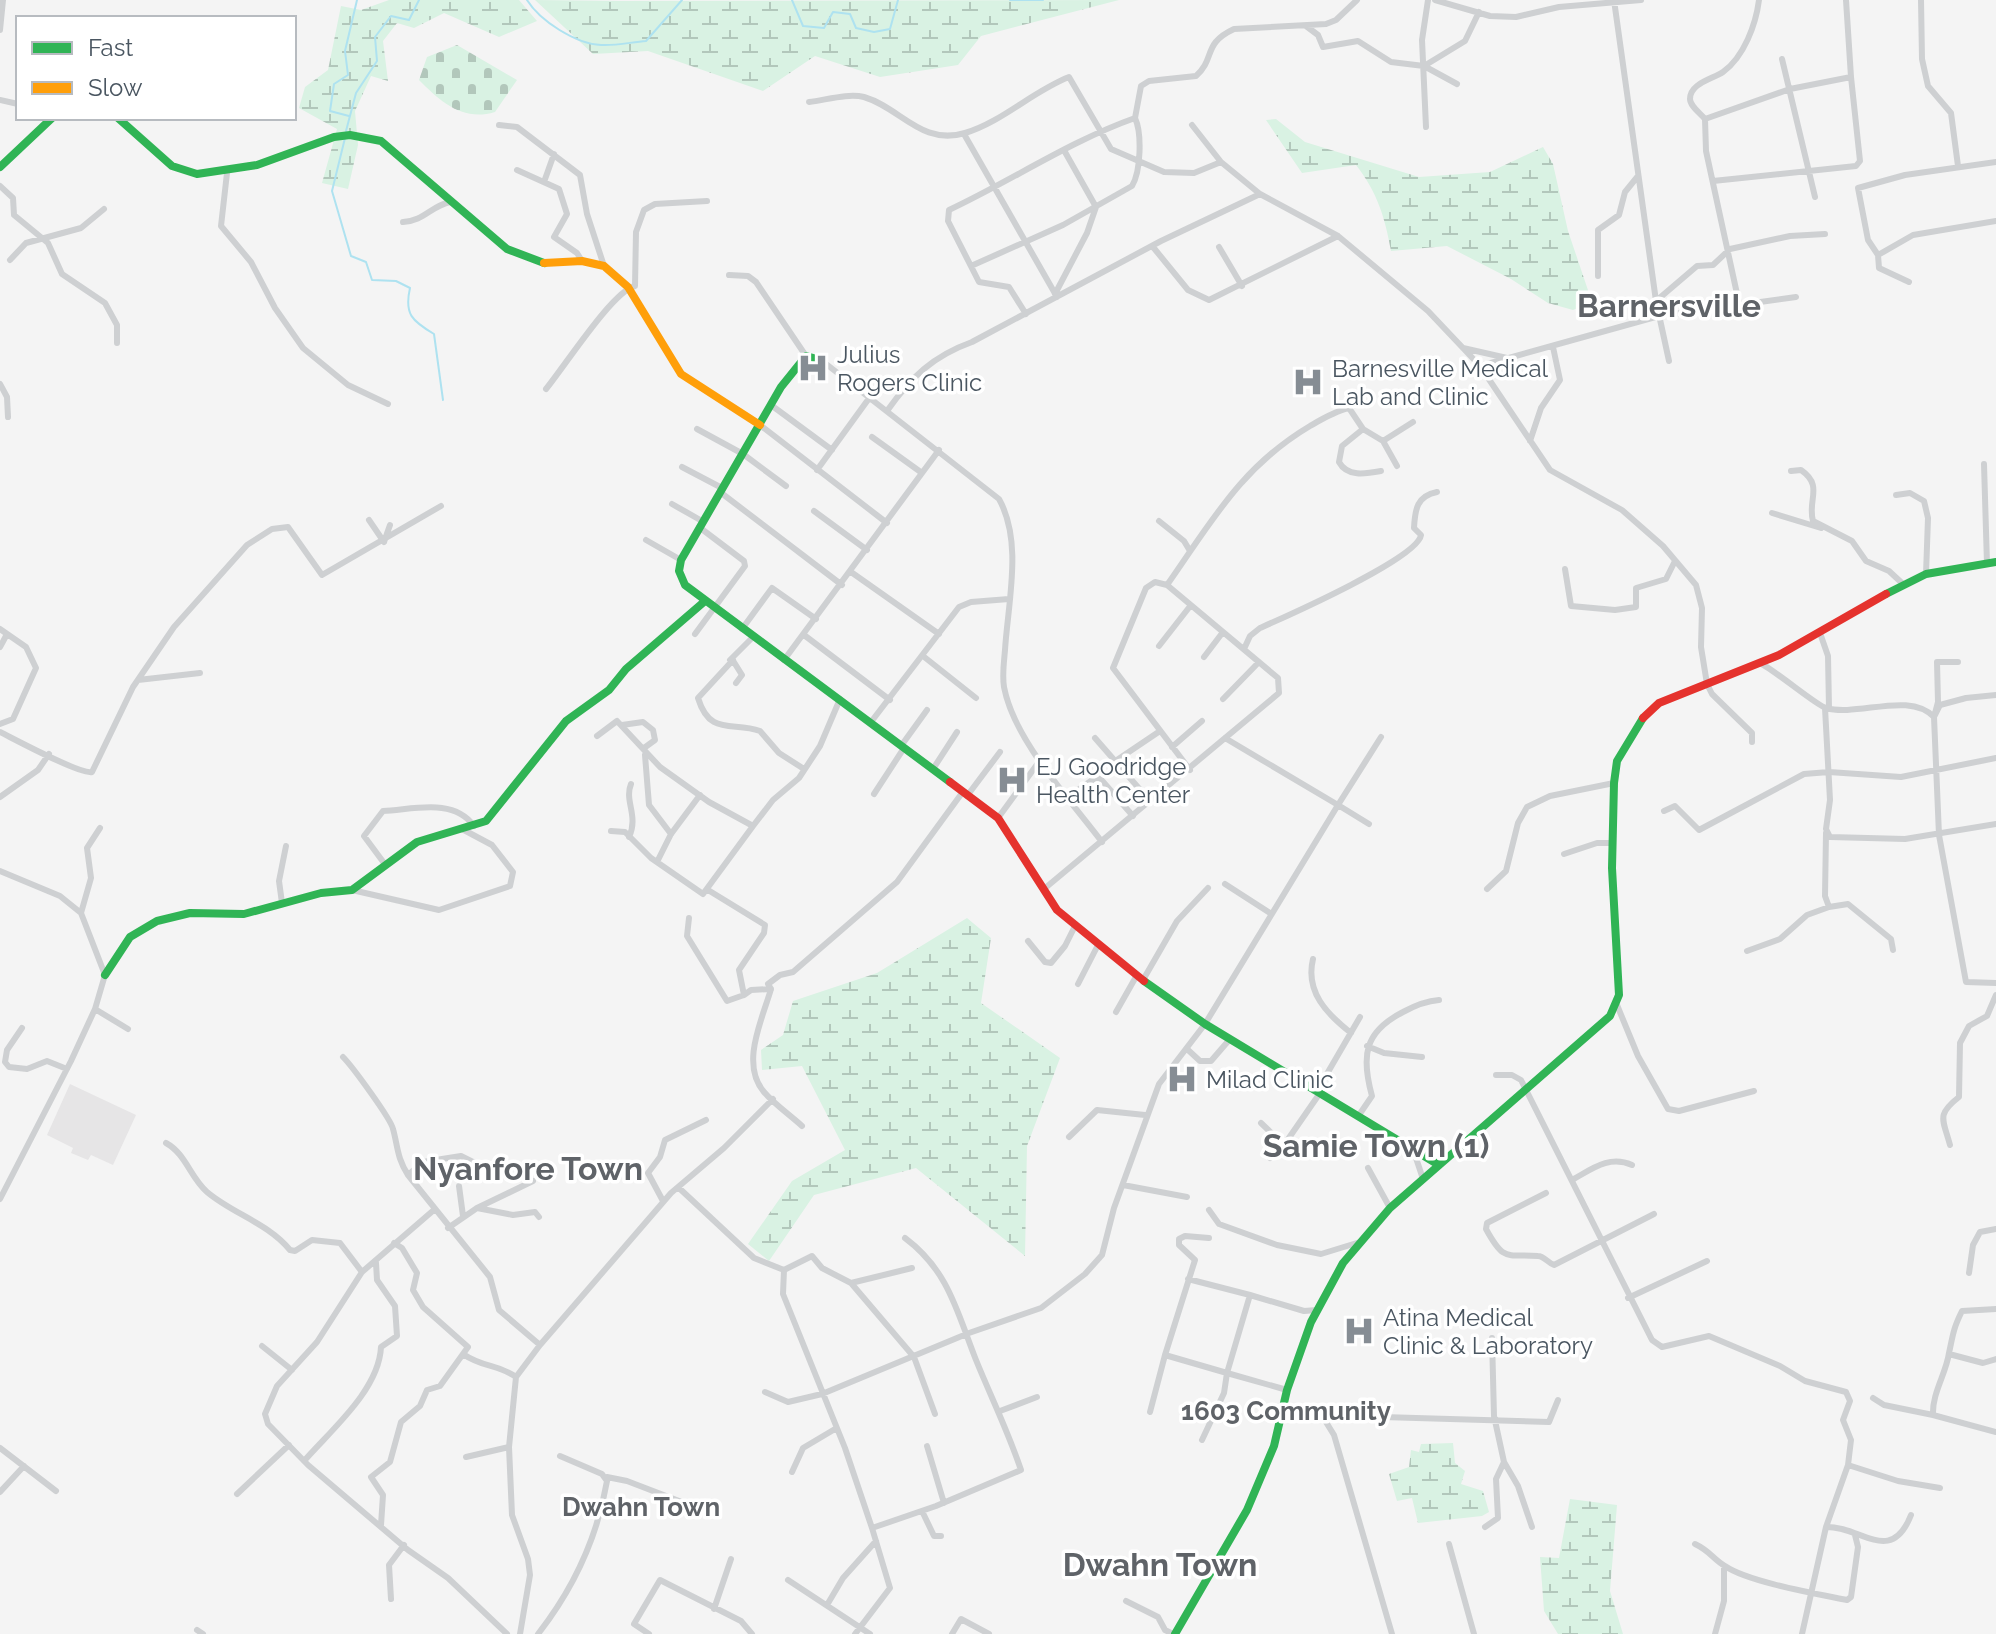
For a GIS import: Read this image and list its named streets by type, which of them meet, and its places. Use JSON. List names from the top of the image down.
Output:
{
  "districts": [
    "Barnersville",
    "Samie Town (1)",
    "Nyanfore Town",
    "1603 Community",
    "Dwahn Town",
    "Dwahn Town"
  ],
  "places": {
    "hospital": [
      "Julius Rogers Clinic",
      "Barnesville Medical Lab and Clinic",
      "EJ Goodridge Health Center",
      "Milad Clinic",
      "Atina Medical Clinic & Laboratory"
    ]
  },
  "legend": ["Fast", "Slow"]
}
